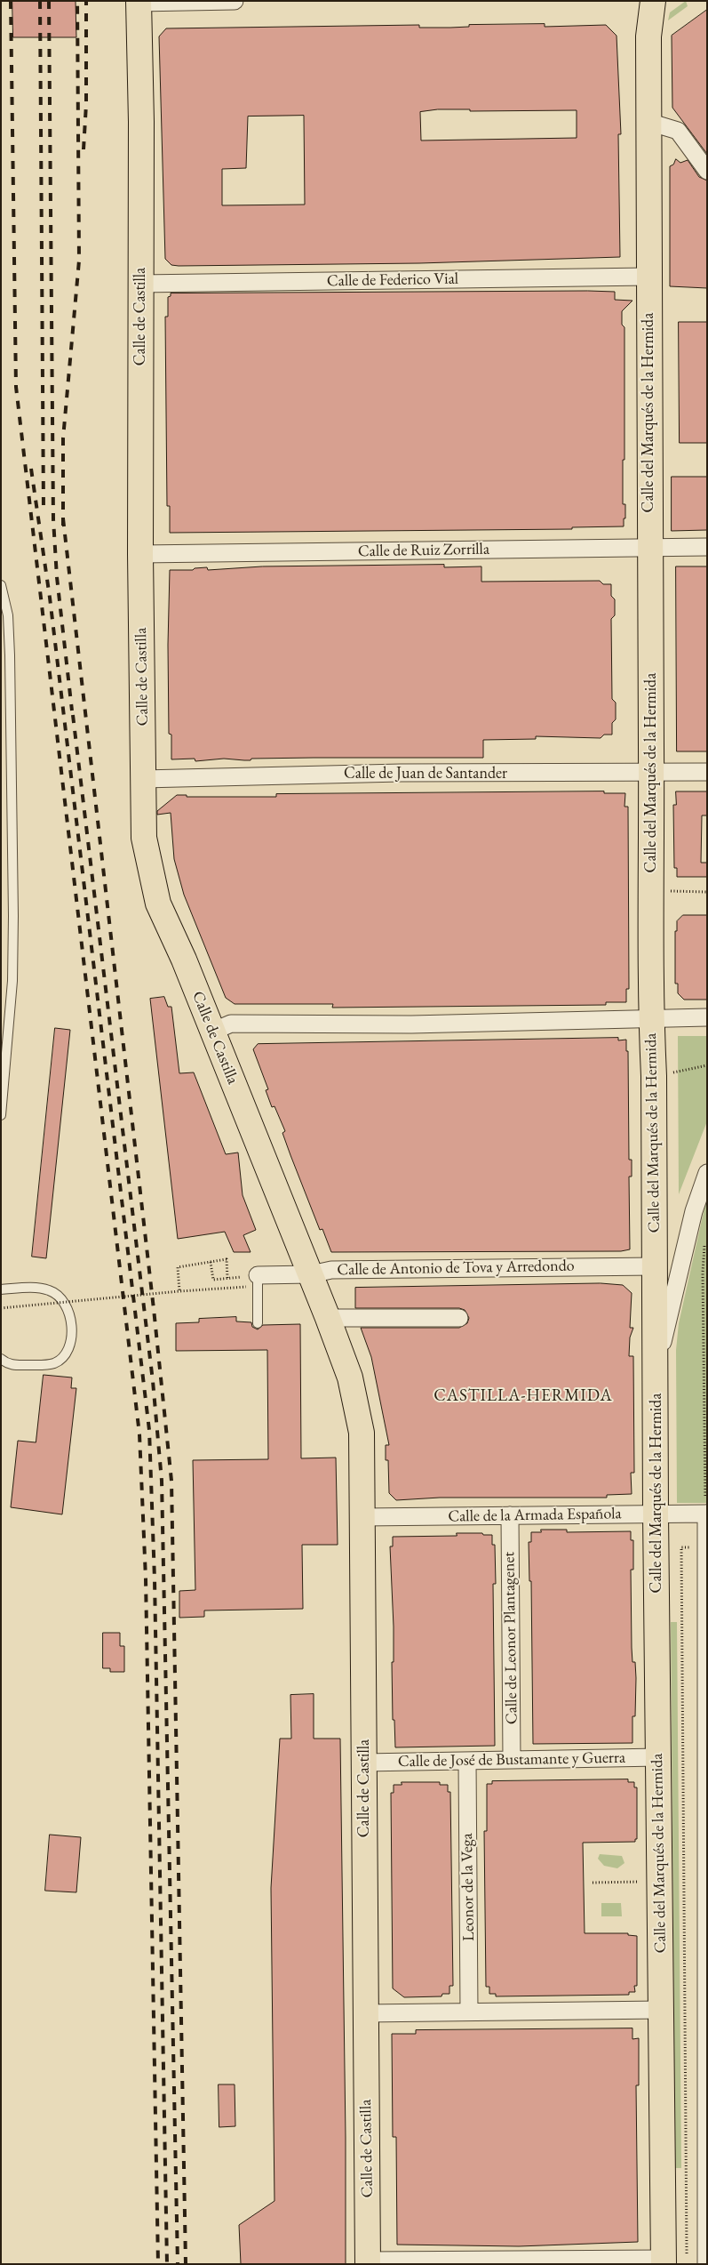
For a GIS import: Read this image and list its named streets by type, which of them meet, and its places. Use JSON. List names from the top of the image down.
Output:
{
  "streets": {
    "main road": ["Calle de Castilla", "Calle del Marqués de la Hermida"],
    "street": [
      "Calle de Federico Vial",
      "Calle de Ruiz Zorrilla",
      "Calle de Juan de Santander",
      "Calle de Antonio de Tova y Arredondo",
      "Calle de la Armada Española",
      "Calle de Leonor Plantagenet",
      "Calle de José de Bustamante y Guerra",
      "Leonor de la Vega"
    ]
  },
  "crossings": [
    ["Calle de Federico Vial", "Calle de Castilla"],
    ["Calle de Federico Vial", "Calle del Marqués de la Hermida"],
    ["Calle de Castilla", "Calle de Ruiz Zorrilla"],
    ["Calle de Castilla", "Calle de Juan de Santander"],
    ["Calle de Castilla", "Calle de Antonio de Tova y Arredondo"],
    ["Calle de Castilla", "Calle de la Armada Española"],
    ["Calle de Castilla", "Calle de José de Bustamante y Guerra"],
    ["Calle del Marqués de la Hermida", "Calle de Ruiz Zorrilla"],
    ["Calle del Marqués de la Hermida", "Calle de Juan de Santander"],
    ["Calle del Marqués de la Hermida", "Calle de Antonio de Tova y Arredondo"],
    ["Calle del Marqués de la Hermida", "Calle de la Armada Española"],
    ["Calle del Marqués de la Hermida", "Calle de José de Bustamante y Guerra"],
    ["Calle de la Armada Española", "Calle de Leonor Plantagenet"],
    ["Calle de Leonor Plantagenet", "Calle de José de Bustamante y Guerra"],
    ["Calle de José de Bustamante y Guerra", "Leonor de la Vega"]
  ],
  "districts": ["CASTILLA-HERMIDA"]
}
